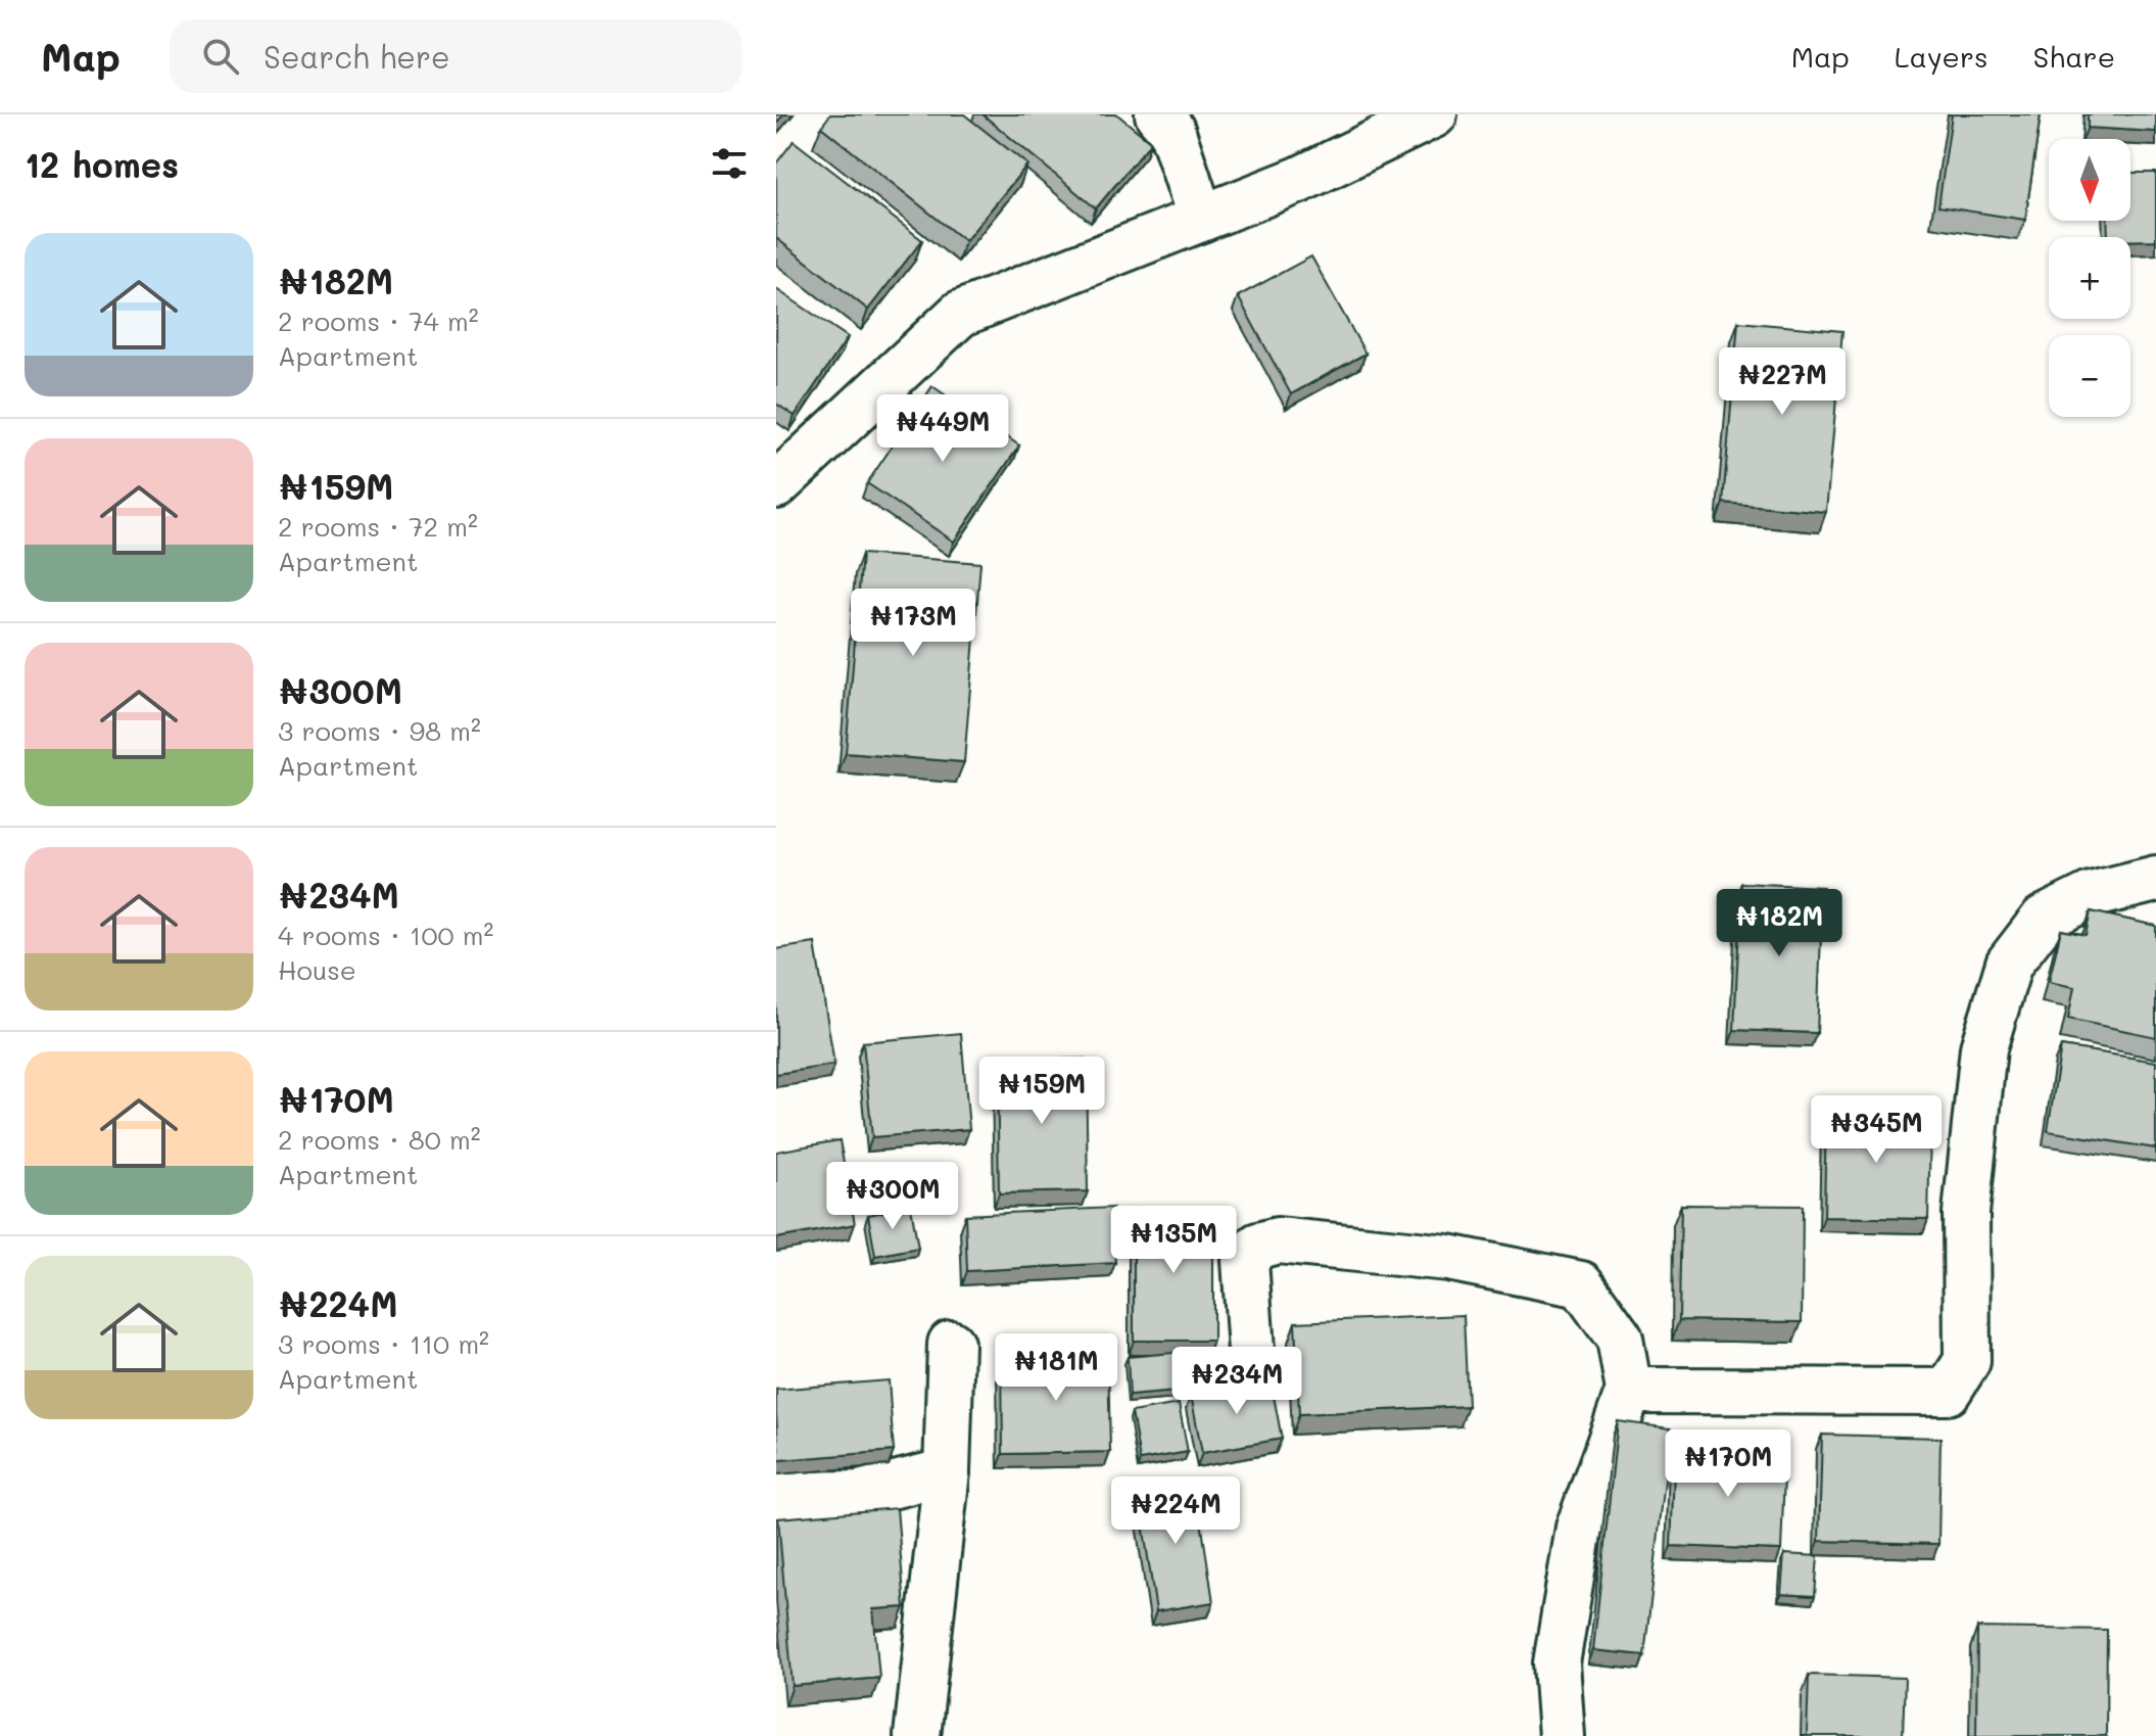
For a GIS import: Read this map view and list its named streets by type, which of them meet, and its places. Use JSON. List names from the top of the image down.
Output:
{
  "north": "bottom",
  "page": {
    "header": "Map",
    "search": "Search here",
    "nav": ["Map", "Layers", "Share"],
    "heading": "12 homes",
    "map_buttons": ["+", "−"],
    "list": [
      {
        "name": "₦182M",
        "note": "2 rooms · 74 m² · Apartment"
      },
      {
        "name": "₦159M",
        "note": "2 rooms · 72 m² · Apartment"
      },
      {
        "name": "₦300M",
        "note": "3 rooms · 98 m² · Apartment"
      },
      {
        "name": "₦234M",
        "note": "4 rooms · 100 m² · House"
      },
      {
        "name": "₦170M",
        "note": "2 rooms · 80 m² · Apartment"
      },
      {
        "name": "₦224M",
        "note": "3 rooms · 110 m² · Apartment"
      }
    ],
    "price": [
      "₦227M",
      "₦449M",
      "₦173M",
      "₦182M",
      "₦159M",
      "₦345M",
      "₦300M",
      "₦135M",
      "₦181M",
      "₦234M",
      "₦170M",
      "₦224M"
    ]
  }
}
